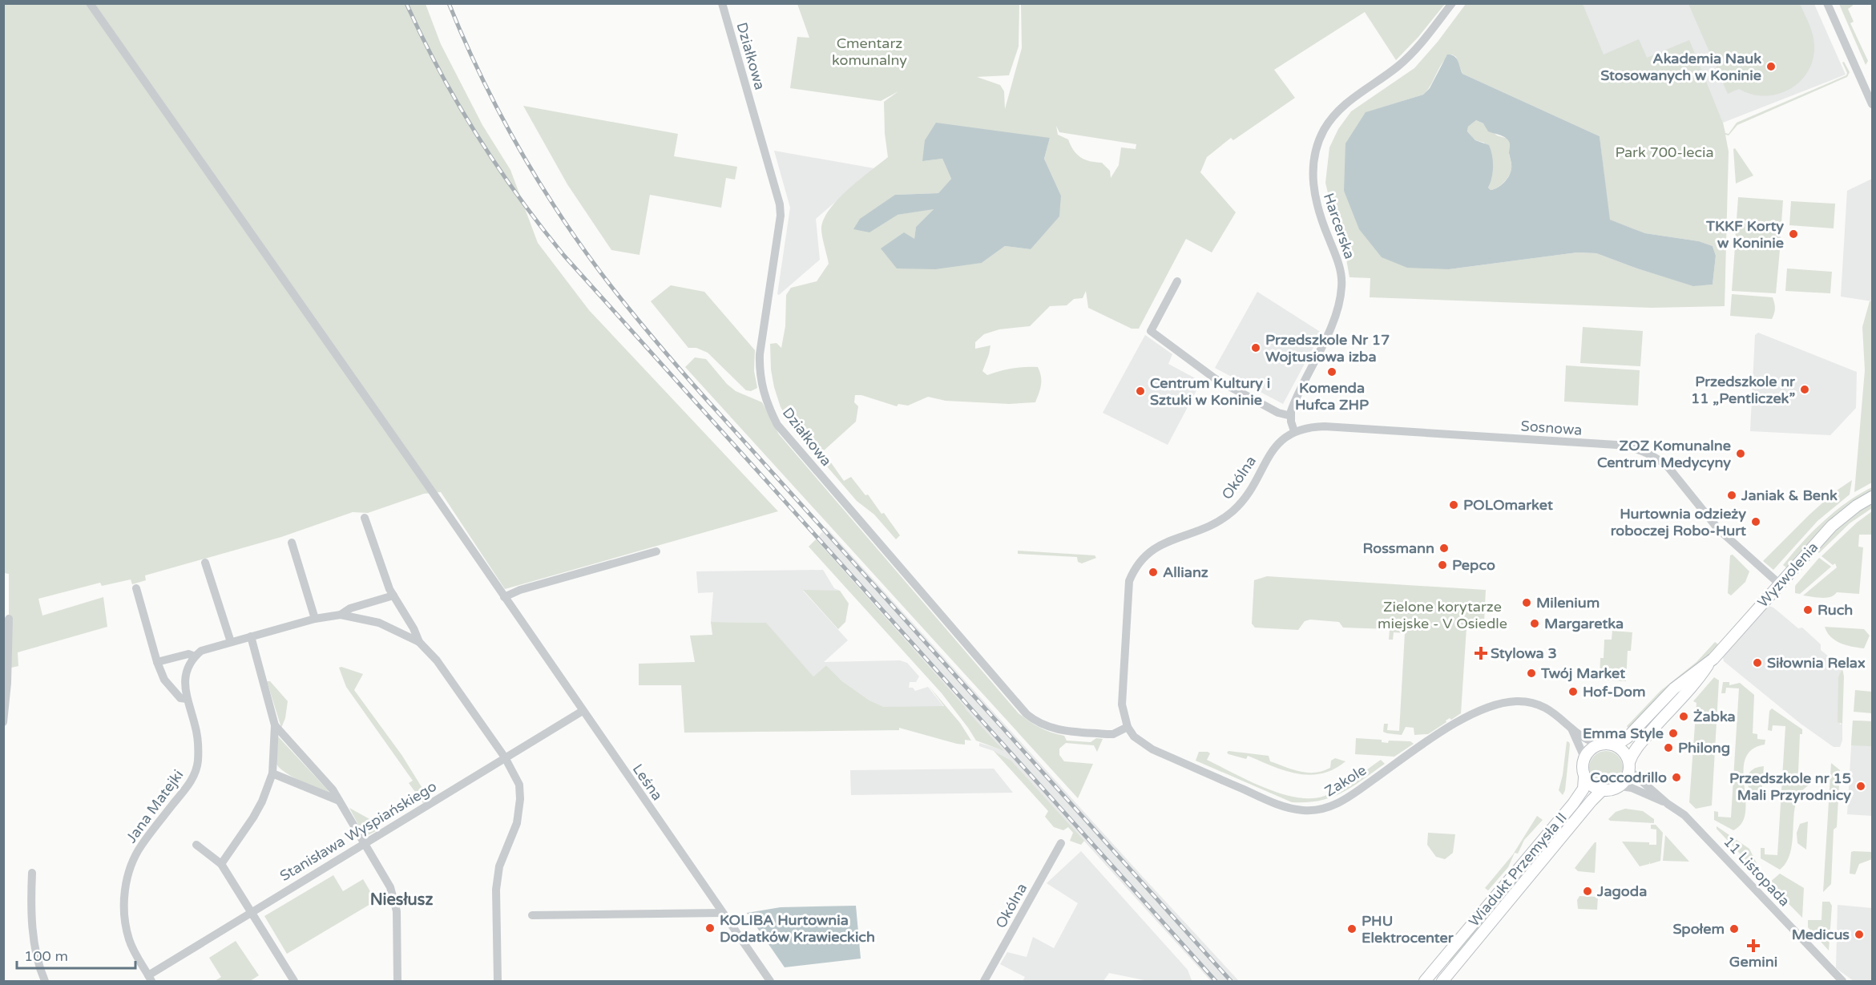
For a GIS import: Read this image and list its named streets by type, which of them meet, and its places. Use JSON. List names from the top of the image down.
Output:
{
  "streets": {
    "main road": ["Wyzwolenia", "Wiadukt Przemysła II"],
    "street": [
      "Działkowa",
      "Harcerska",
      "Sosnowa",
      "Okólna",
      "Zakole",
      "Leśna",
      "Jana Matejki",
      "Stanisława Wyspiańskiego",
      "11 Listopada"
    ]
  },
  "crossings": [
    ["Działkowa", "Okólna"],
    ["Działkowa", "Zakole"],
    ["Sosnowa", "Okólna"],
    ["Sosnowa", "Wyzwolenia"],
    ["Okólna", "Zakole"],
    ["Wyzwolenia", "Zakole"],
    ["Wyzwolenia", "Wiadukt Przemysła II"],
    ["Wyzwolenia", "11 Listopada"],
    ["Zakole", "Wiadukt Przemysła II"],
    ["Zakole", "11 Listopada"],
    ["Leśna", "Stanisława Wyspiańskiego"],
    ["Jana Matejki", "Stanisława Wyspiańskiego"],
    ["Wiadukt Przemysła II", "11 Listopada"]
  ],
  "districts": ["Niesłusz"],
  "parks": ["Cmentarz komunalny", "Park 700-lecia", "Zielone korytarze miejske - V Osiedle"],
  "places": {
    "other": [
      "Akademia Nauk Stosowanych w Koninie",
      "TKKF Korty w Koninie",
      "Przedszkole Nr 17 Wojtusiowa izba",
      "Komenda Hufca ZHP",
      "Przedszkole nr 11 „Pentliczek”",
      "Centrum Kultury i Sztuki w Koninie",
      "ZOZ Komunalne Centrum Medycyny",
      "Janiak & Benk",
      "POLOmarket",
      "Hurtownia odzieży roboczej Robo-Hurt",
      "Rossmann",
      "Pepco",
      "Allianz",
      "Milenium",
      "Ruch",
      "Margaretka",
      "Siłownia Relax",
      "Twój Market",
      "Hof-Dom",
      "Żabka",
      "Emma Style",
      "Philong",
      "Coccodrillo",
      "Przedszkole nr 15 Mali Przyrodnicy",
      "Jagoda",
      "KOLIBA Hurtownia Dodatków Krawieckich",
      "PHU Elektrocenter",
      "Społem",
      "Medicus"
    ],
    "health": ["Stylowa 3", "Gemini"]
  },
  "scale_bar": "100 m"
}
